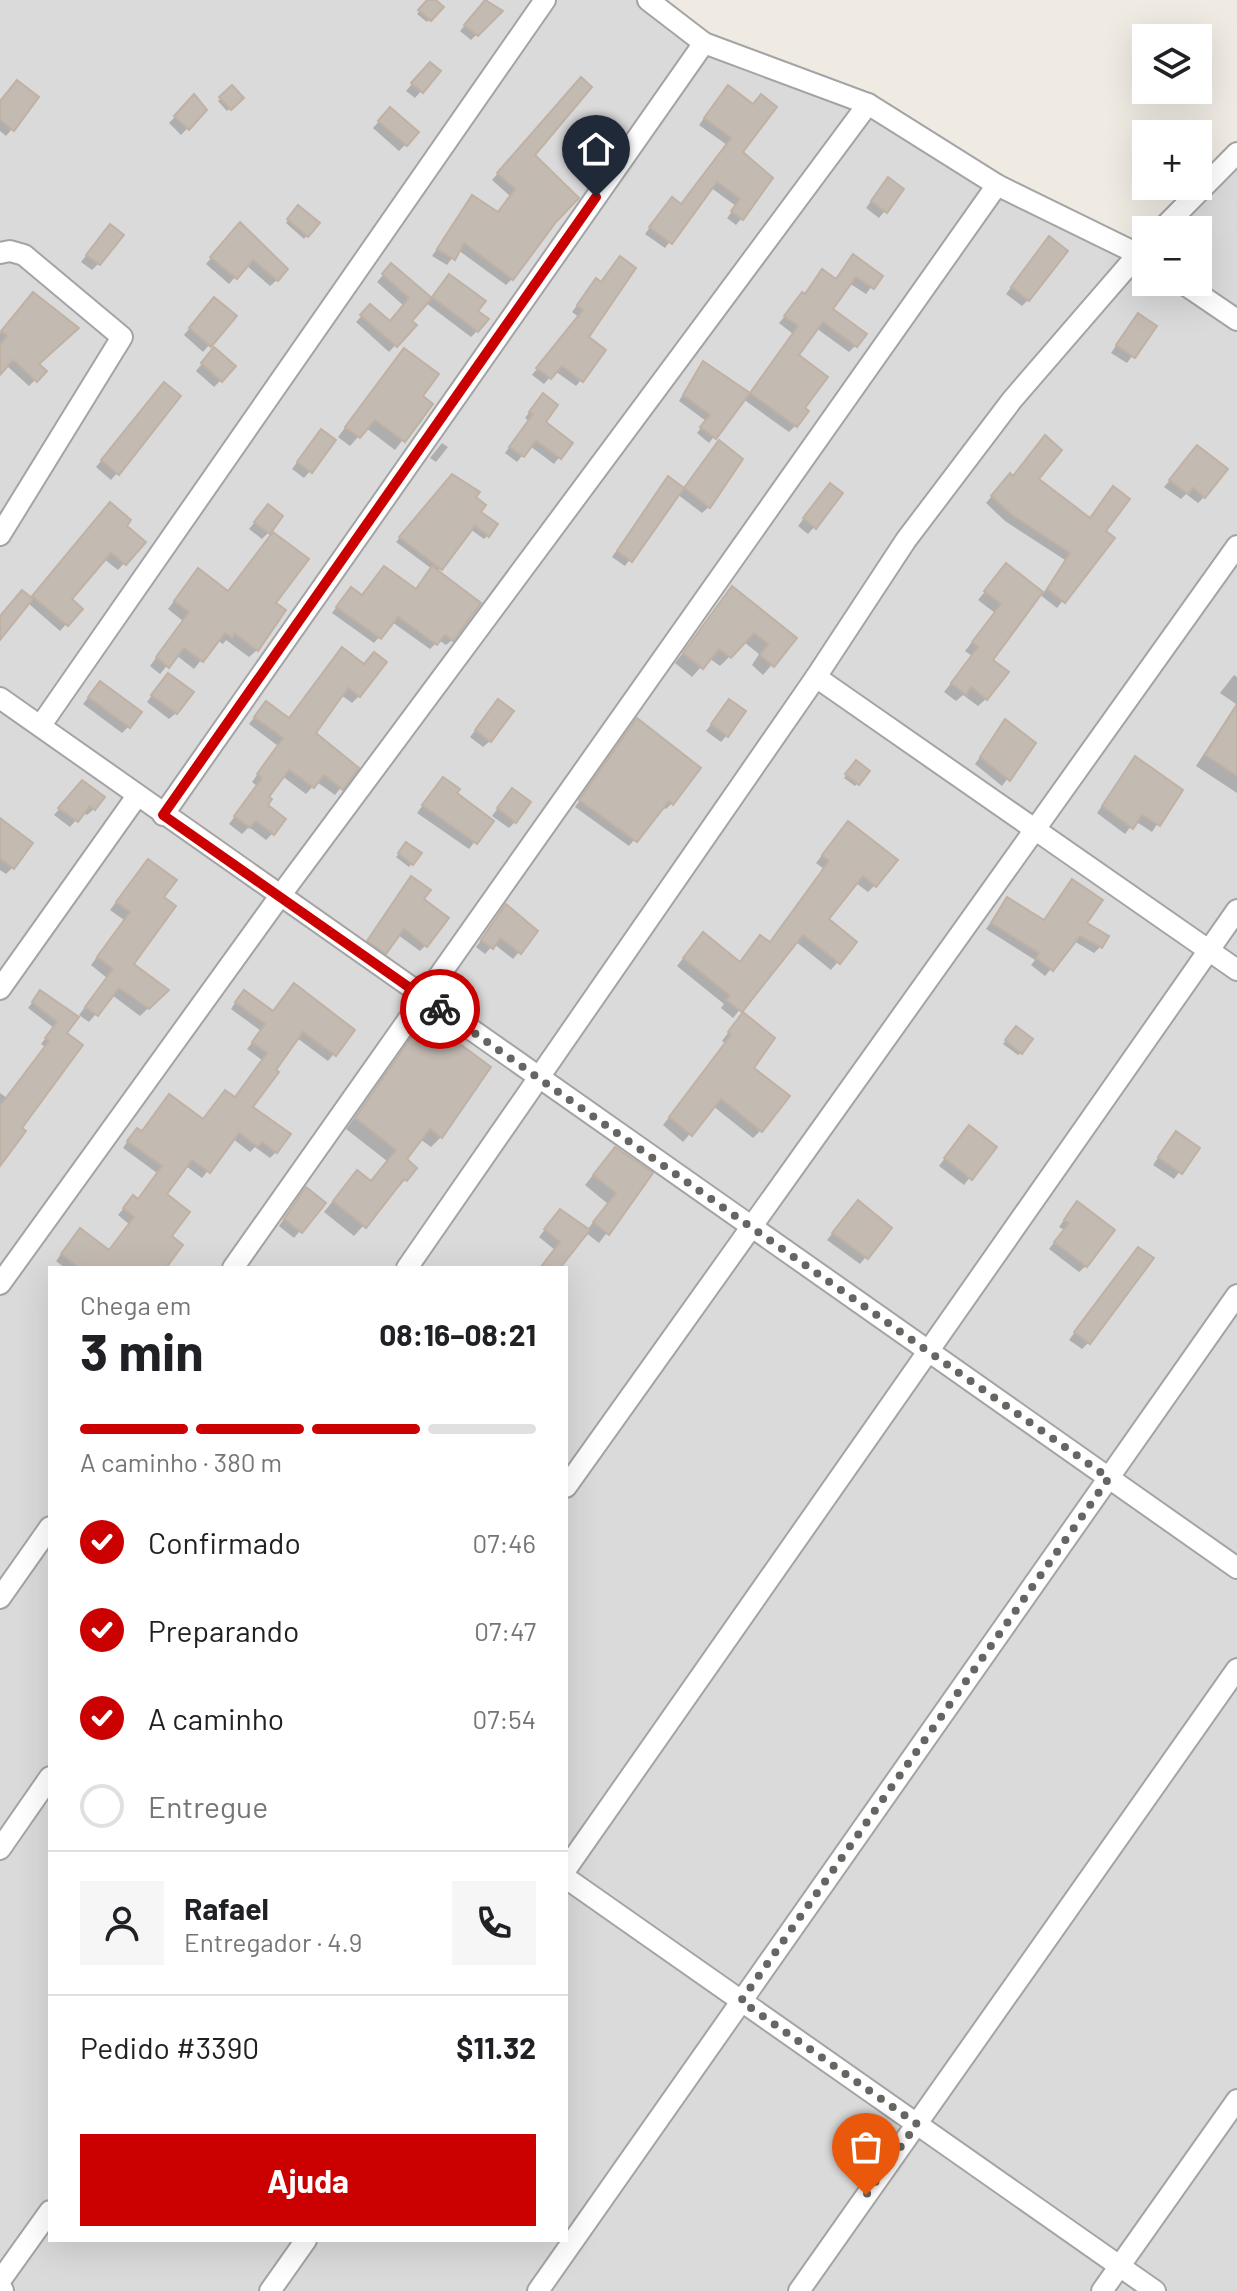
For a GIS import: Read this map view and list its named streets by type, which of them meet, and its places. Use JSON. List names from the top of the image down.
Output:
{
  "page": {
    "map_buttons": ["+", "−"],
    "heading": ["3 min", "Chega em", "08:16–08:21"],
    "panel": [
      "Rafael",
      "Entregador · 4.9",
      "Pedido #3390",
      "$11.32"
    ],
    "bar": "A caminho · 380 m",
    "list": [
      ["Confirmado", "07:46"],
      ["Preparando", "07:47"],
      ["A caminho", "07:54"],
      "Entregue"
    ],
    "buttons": "Ajuda"
  }
}
